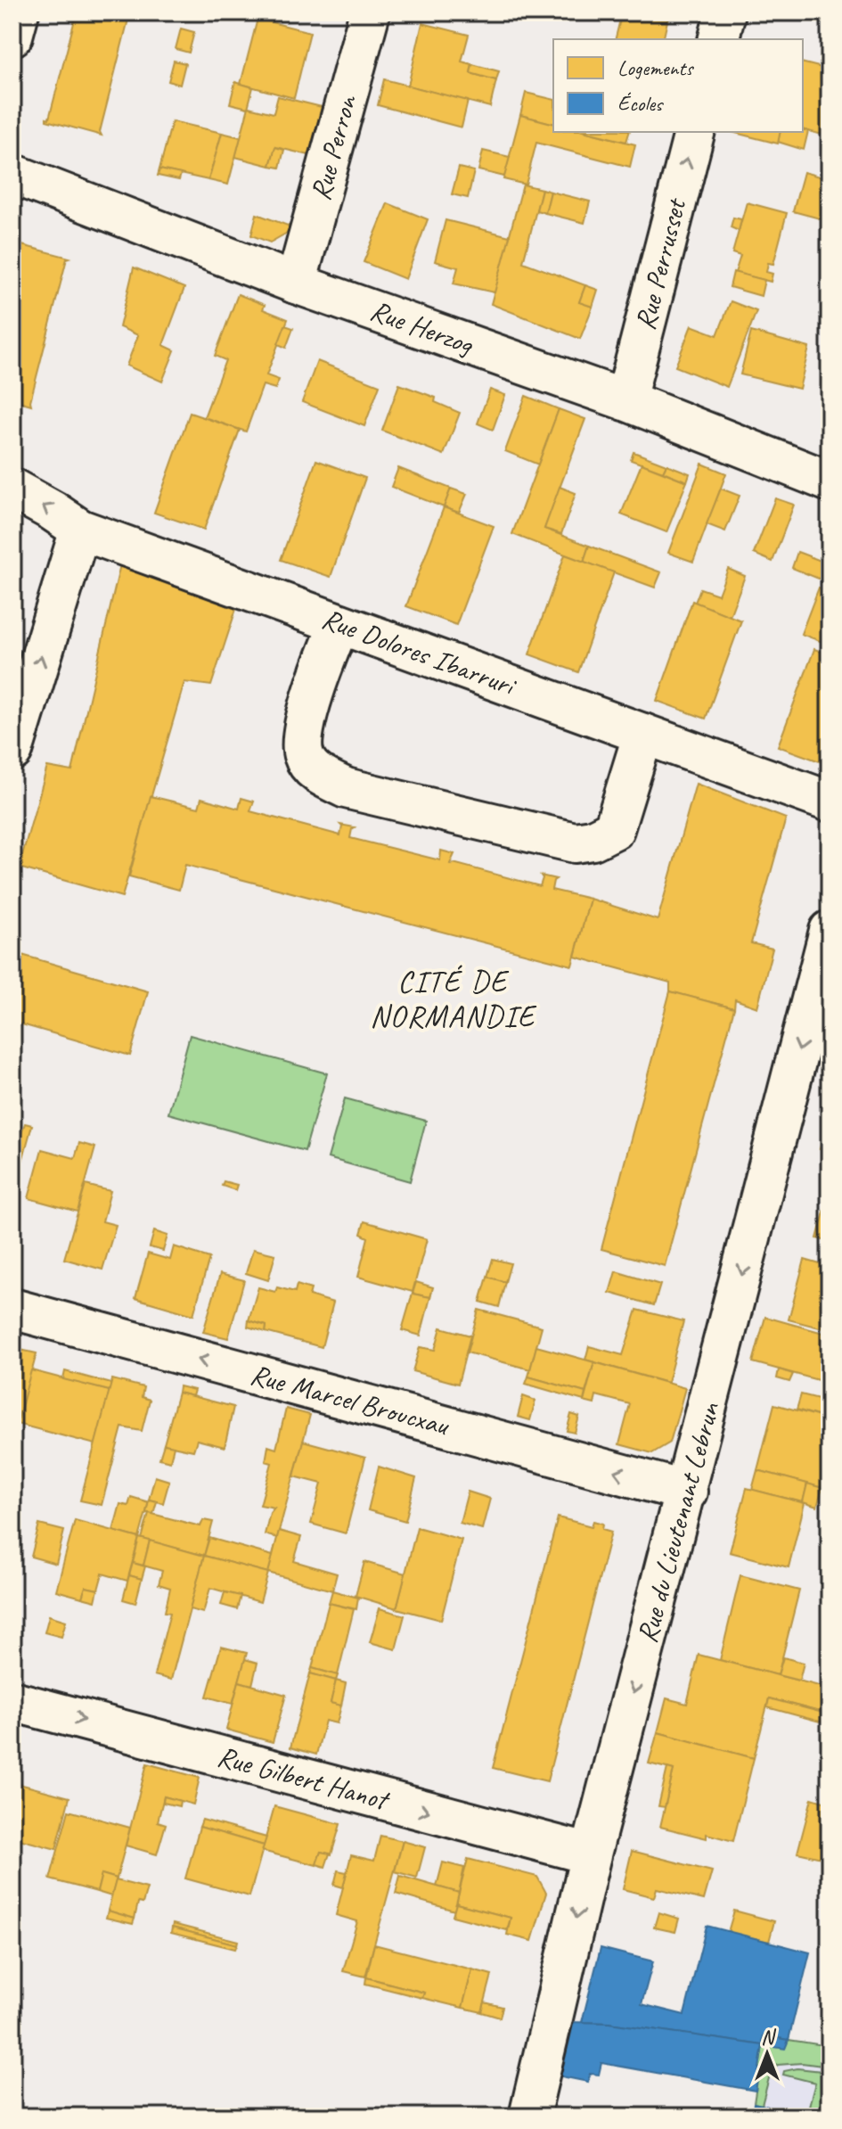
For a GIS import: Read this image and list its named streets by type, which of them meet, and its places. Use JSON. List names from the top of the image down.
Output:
{
  "streets": {
    "street": [
      "Rue Perron",
      "Rue Perrusset",
      "Rue Herzog",
      "Rue Dolores Ibarruri",
      "Rue Marcel Broucxau",
      "Rue du Lieutenant Lebrun",
      "Rue Gilbert Hanot"
    ]
  },
  "crossings": [
    ["Rue Perron", "Rue Herzog"],
    ["Rue Perrusset", "Rue Herzog"],
    ["Rue Marcel Broucxau", "Rue du Lieutenant Lebrun"],
    ["Rue du Lieutenant Lebrun", "Rue Gilbert Hanot"]
  ],
  "one_way": [
    "Rue Perrusset",
    "Rue Marcel Broucxau",
    "Rue du Lieutenant Lebrun",
    "Rue Gilbert Hanot"
  ],
  "districts": ["CITÉ DE NORMANDIE"],
  "legend": ["Logements", "Écoles"],
  "north": "top"
}
